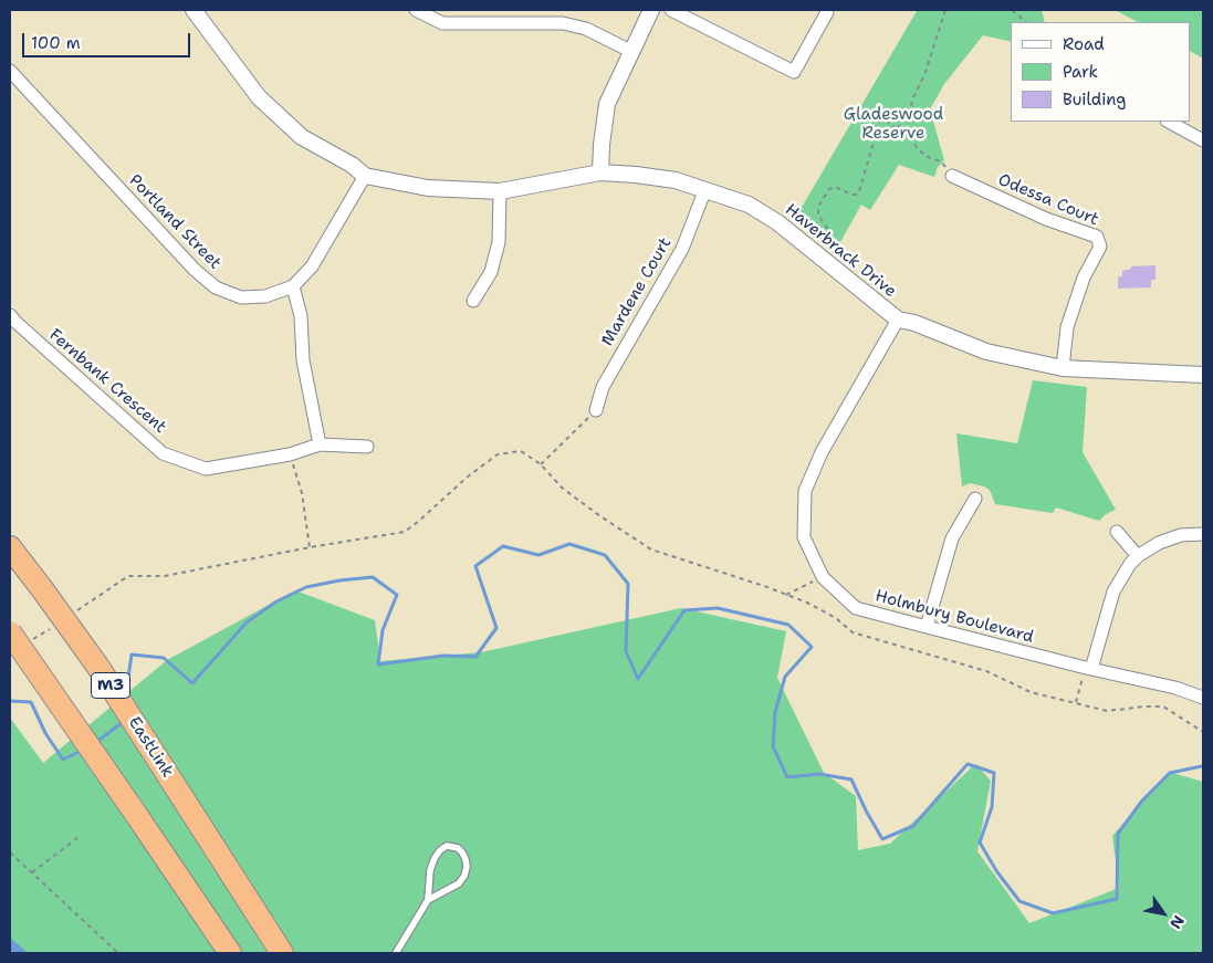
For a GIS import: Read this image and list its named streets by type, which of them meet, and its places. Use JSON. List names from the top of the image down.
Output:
{
  "streets": {
    "highway": ["M3", "EastLink"],
    "street": [
      "Odessa Court",
      "Portland Street",
      "Haverbrack Drive",
      "Mardene Court",
      "Fernbank Crescent",
      "Holmbury Boulevard"
    ]
  },
  "crossings": [
    ["Odessa Court", "Haverbrack Drive"],
    ["Portland Street", "Haverbrack Drive"],
    ["Haverbrack Drive", "Mardene Court"],
    ["Haverbrack Drive", "Holmbury Boulevard"]
  ],
  "parks": ["Gladeswood Reserve"],
  "legend": ["Road", "Park", "Building"],
  "scale_bar": "100 m",
  "north": "bottom right"
}
